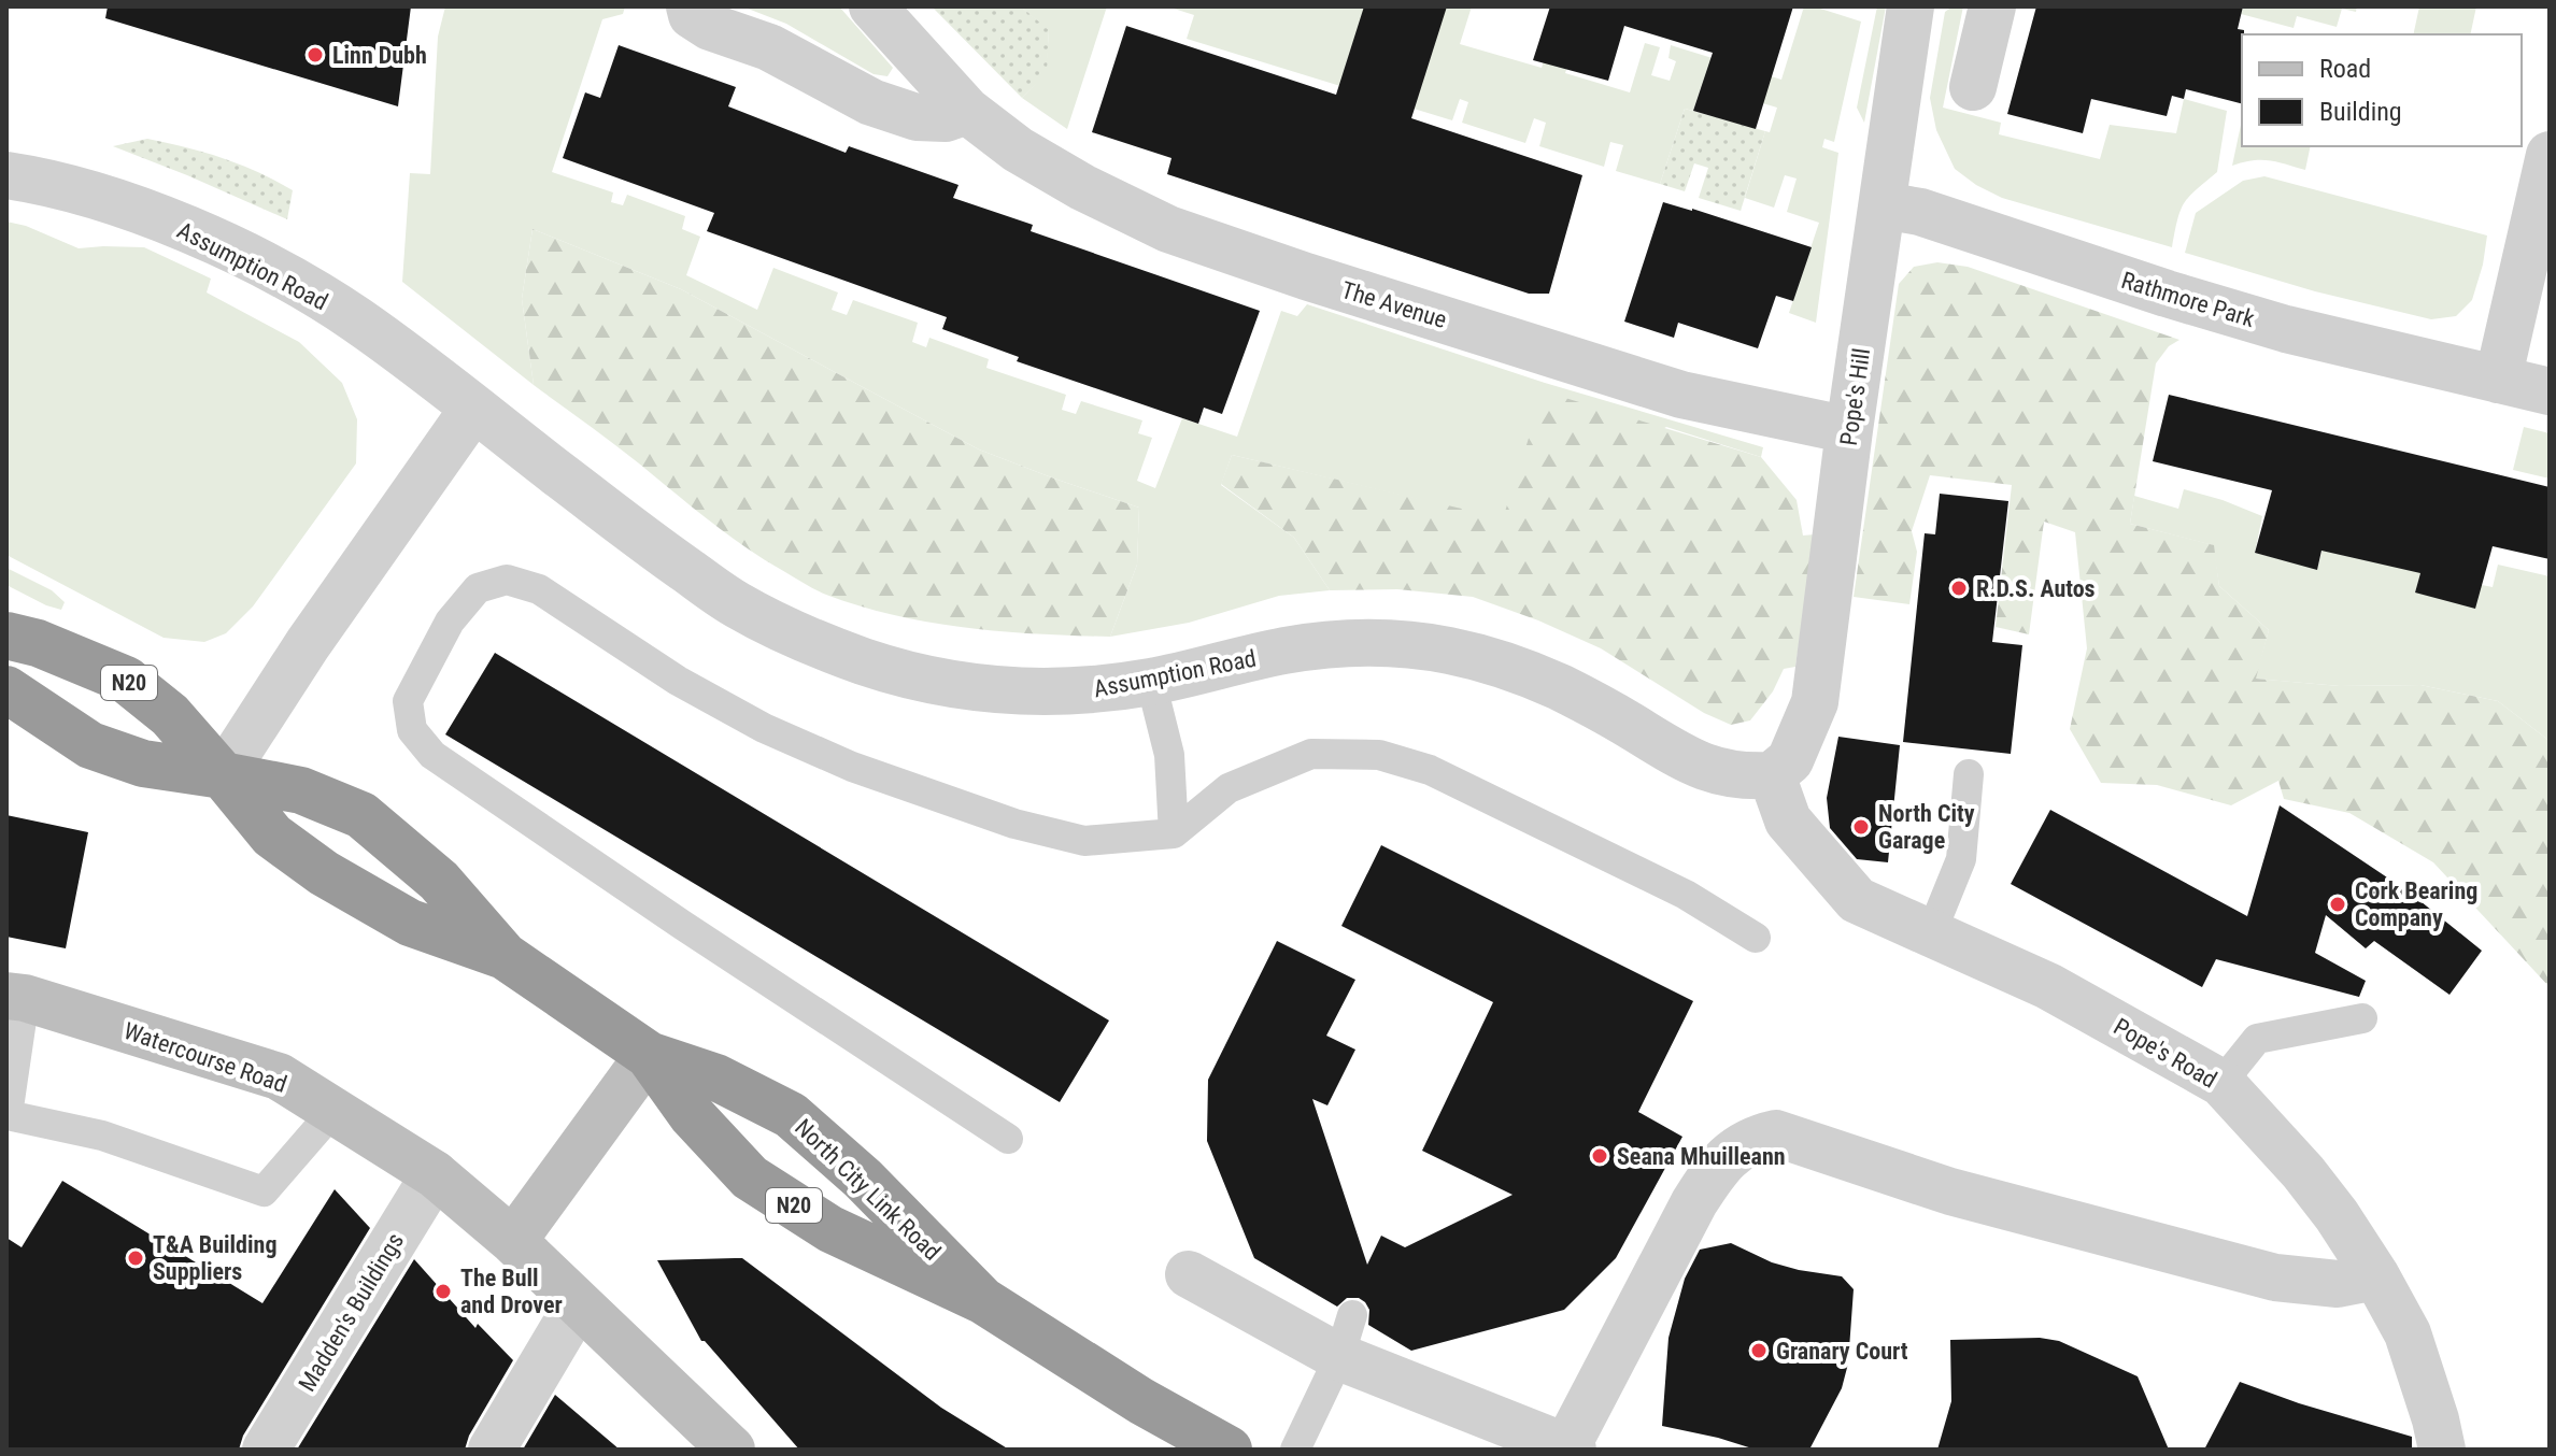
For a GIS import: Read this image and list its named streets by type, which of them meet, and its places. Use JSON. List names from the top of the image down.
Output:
{
  "streets": {
    "highway": ["N20", "North City Link Road"],
    "street": [
      "Assumption Road",
      "Rathmore Park",
      "The Avenue",
      "Pope's Hill",
      "Pope's Road",
      "Watercourse Road",
      "Madden's Buildings"
    ]
  },
  "crossings": [
    ["Assumption Road", "Pope's Hill"],
    ["Assumption Road", "Pope's Road"],
    ["Rathmore Park", "Pope's Hill"],
    ["The Avenue", "Pope's Hill"],
    ["Pope's Hill", "Pope's Road"],
    ["Watercourse Road", "Madden's Buildings"]
  ],
  "places": [
    "Linn Dubh",
    "R.D.S. Autos",
    "North City Garage",
    "Cork Bearing Company",
    "Seana Mhuilleann",
    "T&A Building Suppliers",
    "The Bull and Drover",
    "Granary Court"
  ],
  "legend": ["Road", "Building"]
}
